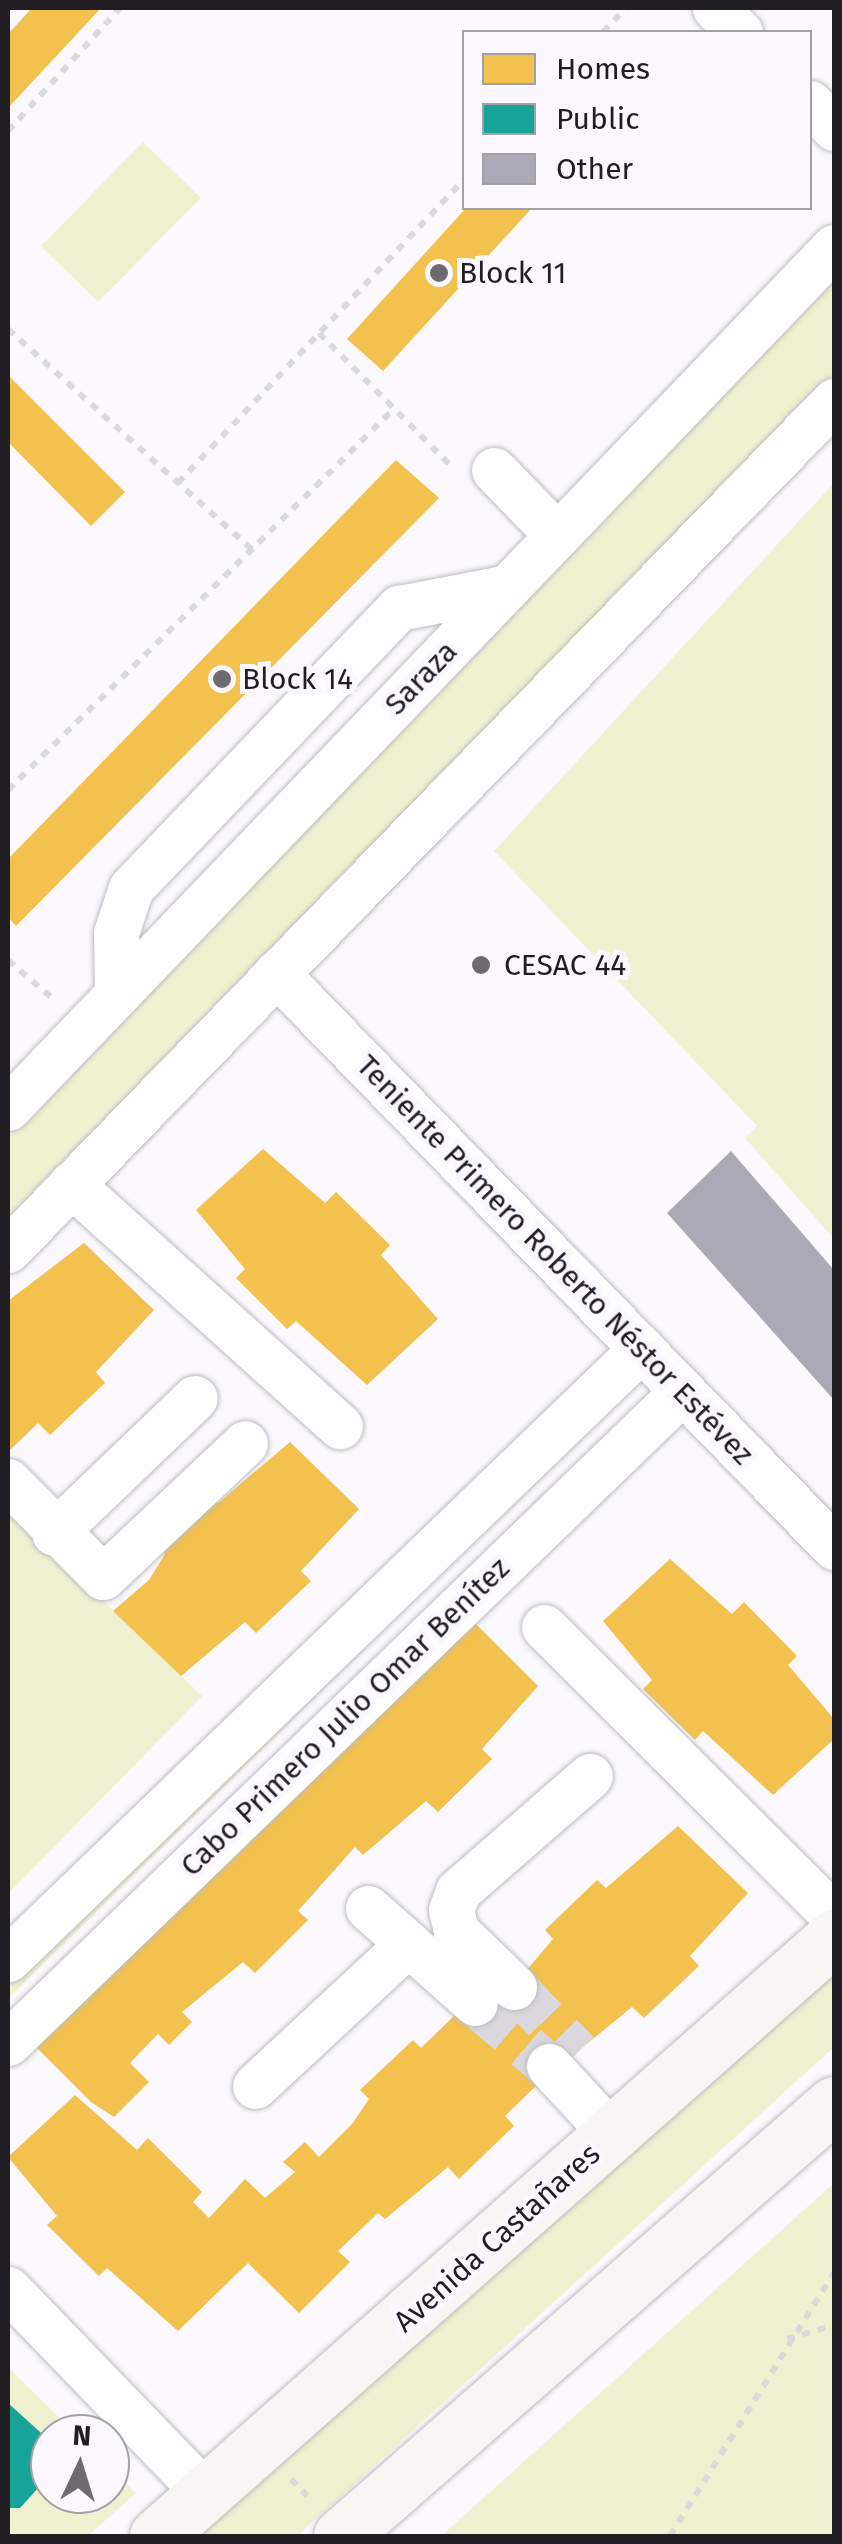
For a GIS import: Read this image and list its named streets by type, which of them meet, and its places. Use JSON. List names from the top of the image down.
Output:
{
  "streets": {
    "main road": ["Avenida Castañares"],
    "street": ["Saraza", "Teniente Primero Roberto Néstor Estévez", "Cabo Primero Julio Omar Benítez"]
  },
  "crossings": [
    ["Teniente Primero Roberto Néstor Estévez", "Cabo Primero Julio Omar Benítez"]
  ],
  "places": ["Block 11", "Block 14", "CESAC 44"],
  "legend": ["Homes", "Public", "Other"],
  "north": "top"
}
